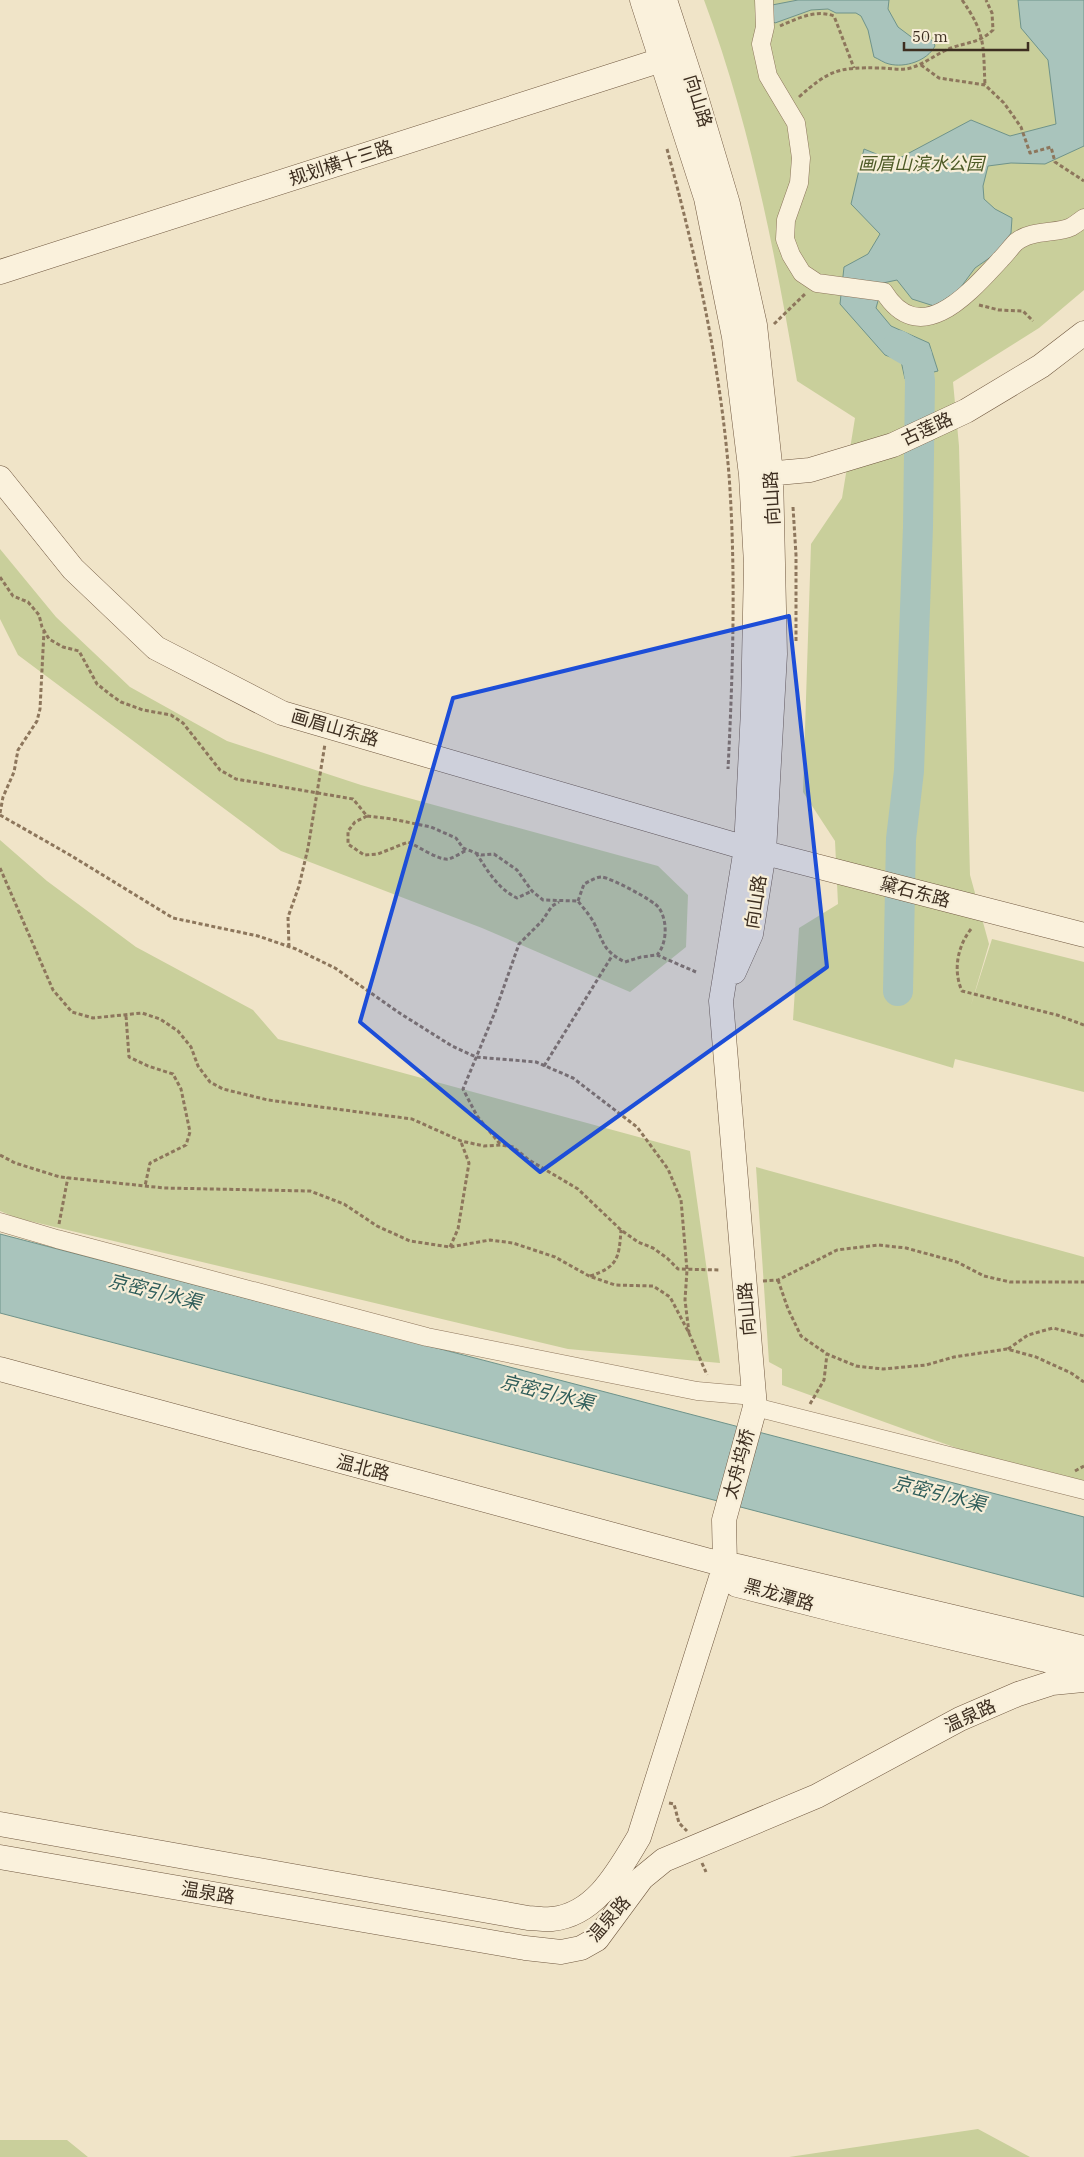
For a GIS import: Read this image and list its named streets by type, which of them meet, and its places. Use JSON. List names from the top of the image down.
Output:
{
  "streets": {
    "main road": [
      "向山路",
      "规划横十三路",
      "古莲路",
      "画眉山东路",
      "黛石东路",
      "太舟坞桥",
      "温北路",
      "黑龙潭路",
      "温泉路"
    ]
  },
  "crossings": [
    ["向山路", "规划横十三路"],
    ["向山路", "古莲路"],
    ["向山路", "画眉山东路"],
    ["向山路", "黛石东路"],
    ["向山路", "太舟坞桥"],
    ["画眉山东路", "黛石东路"],
    ["太舟坞桥", "温北路"],
    ["太舟坞桥", "黑龙潭路"],
    ["太舟坞桥", "温泉路"],
    ["温北路", "黑龙潭路"],
    ["温北路", "温泉路"],
    ["黑龙潭路", "温泉路"]
  ],
  "water": ["京密引水渠"],
  "parks": ["画眉山滨水公园"],
  "scale_bar": "50 m"
}
